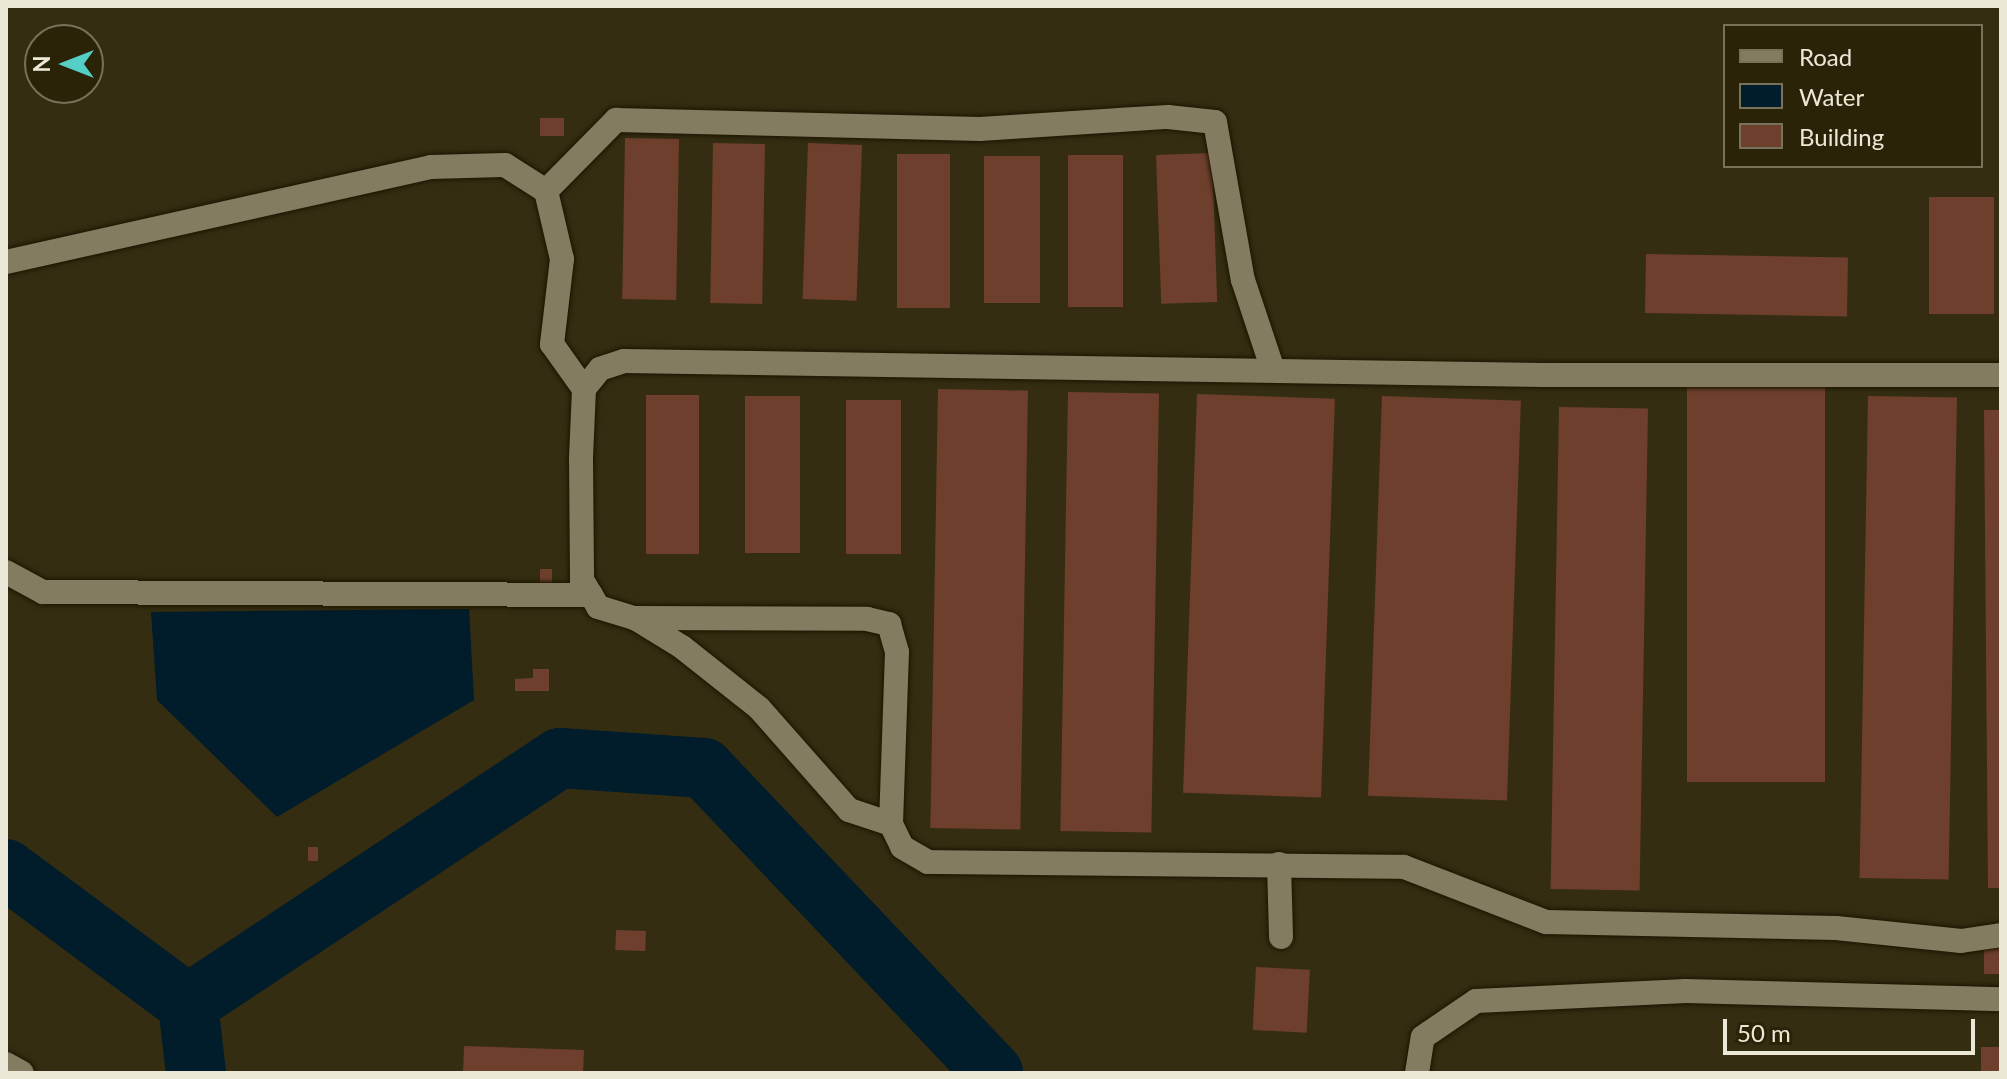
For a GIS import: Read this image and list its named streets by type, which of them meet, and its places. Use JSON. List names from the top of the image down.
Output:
{
  "legend": ["Road", "Water", "Building"],
  "scale_bar": "50 m",
  "north": "left"
}
